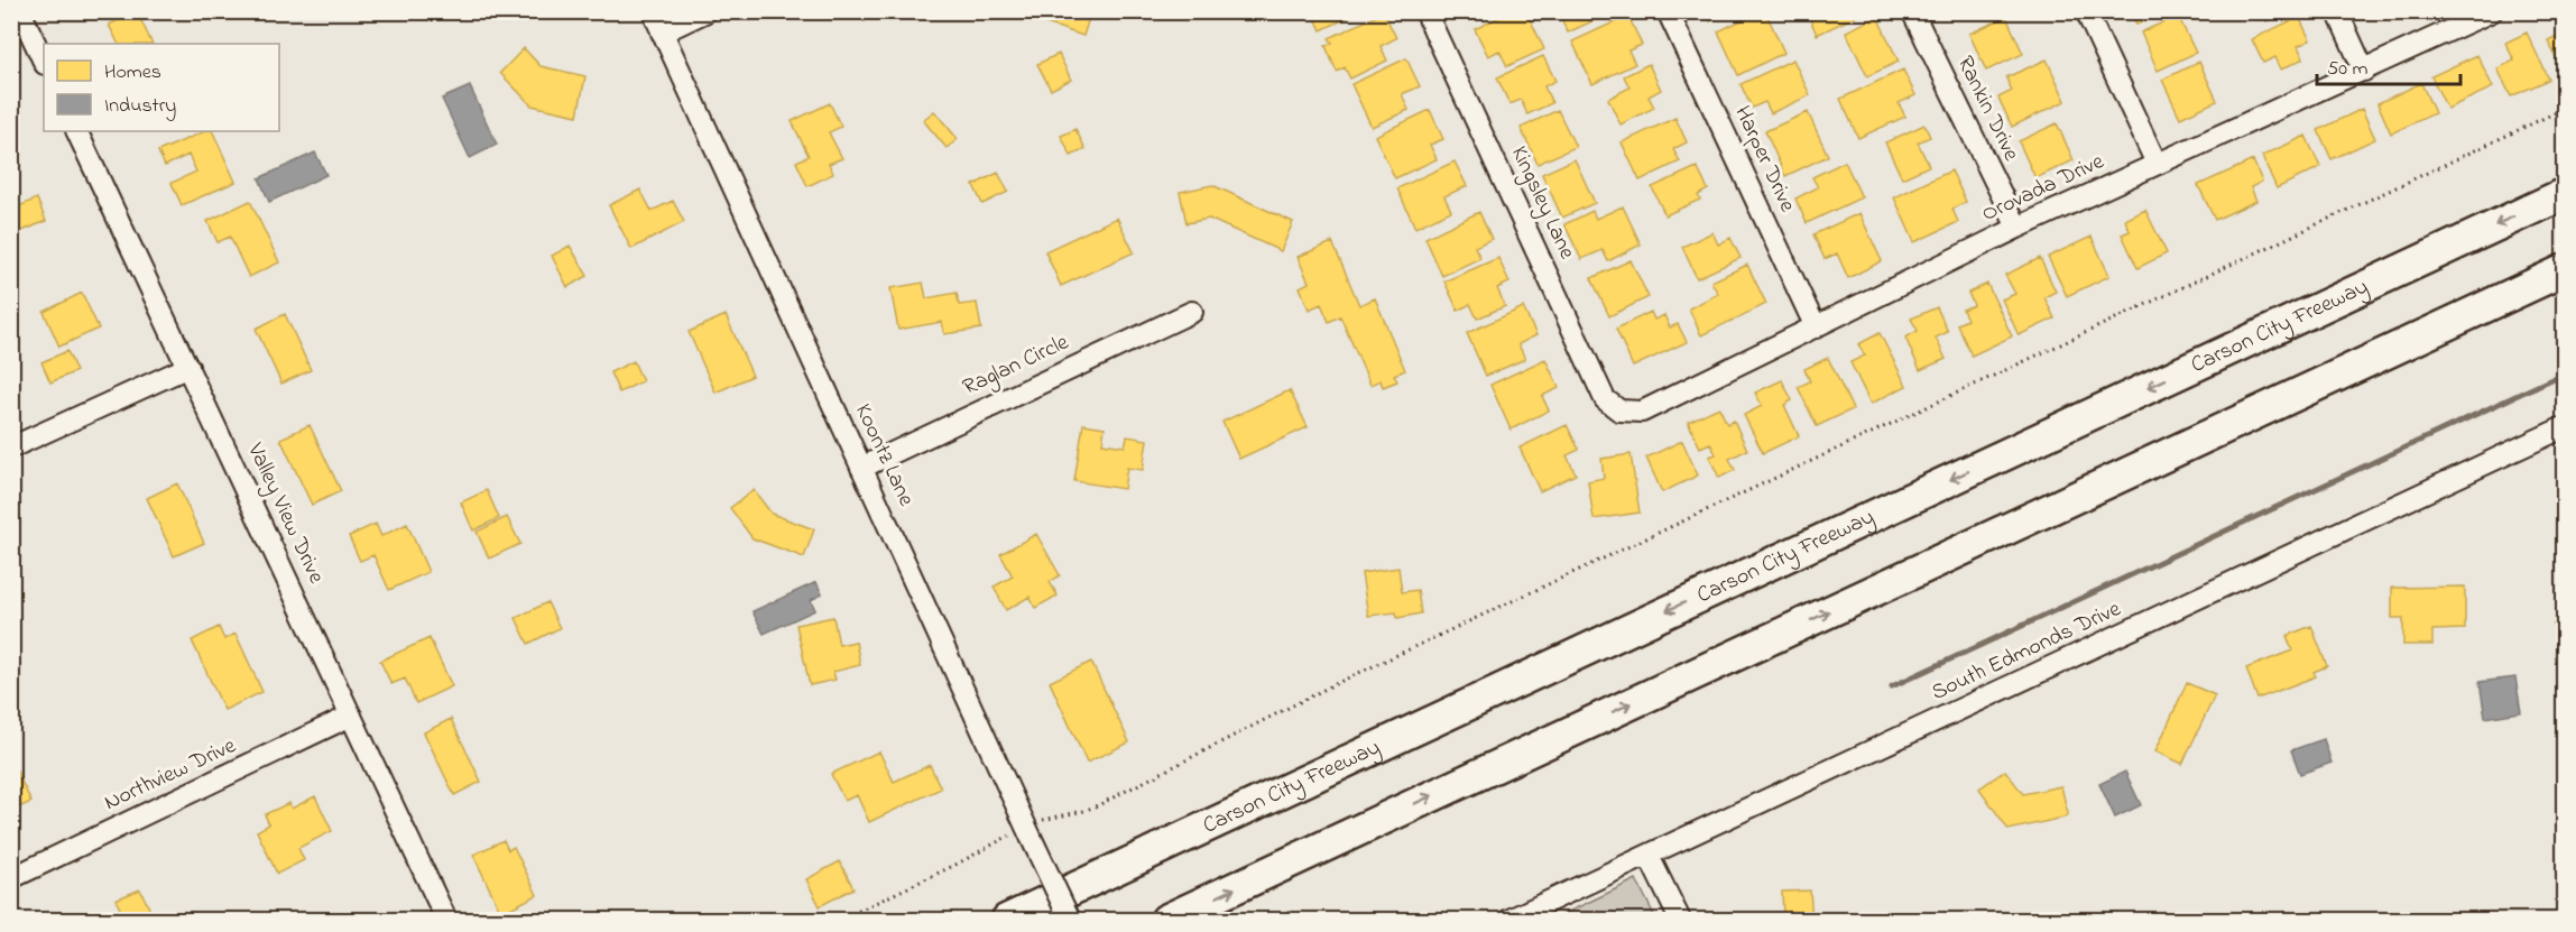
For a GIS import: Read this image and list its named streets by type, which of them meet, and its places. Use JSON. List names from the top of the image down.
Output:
{
  "streets": {
    "highway": ["Carson City Freeway"],
    "street": [
      "Rankin Drive",
      "Harper Drive",
      "Orovada Drive",
      "Kingsley Lane",
      "Raglan Circle",
      "Koontz Lane",
      "Valley View Drive",
      "South Edmonds Drive",
      "Northview Drive"
    ]
  },
  "crossings": [
    ["Rankin Drive", "Orovada Drive"],
    ["Harper Drive", "Orovada Drive"],
    ["Orovada Drive", "Kingsley Lane"],
    ["Raglan Circle", "Koontz Lane"],
    ["Valley View Drive", "Northview Drive"]
  ],
  "legend": ["Homes", "Industry"],
  "scale_bar": "50 m"
}
